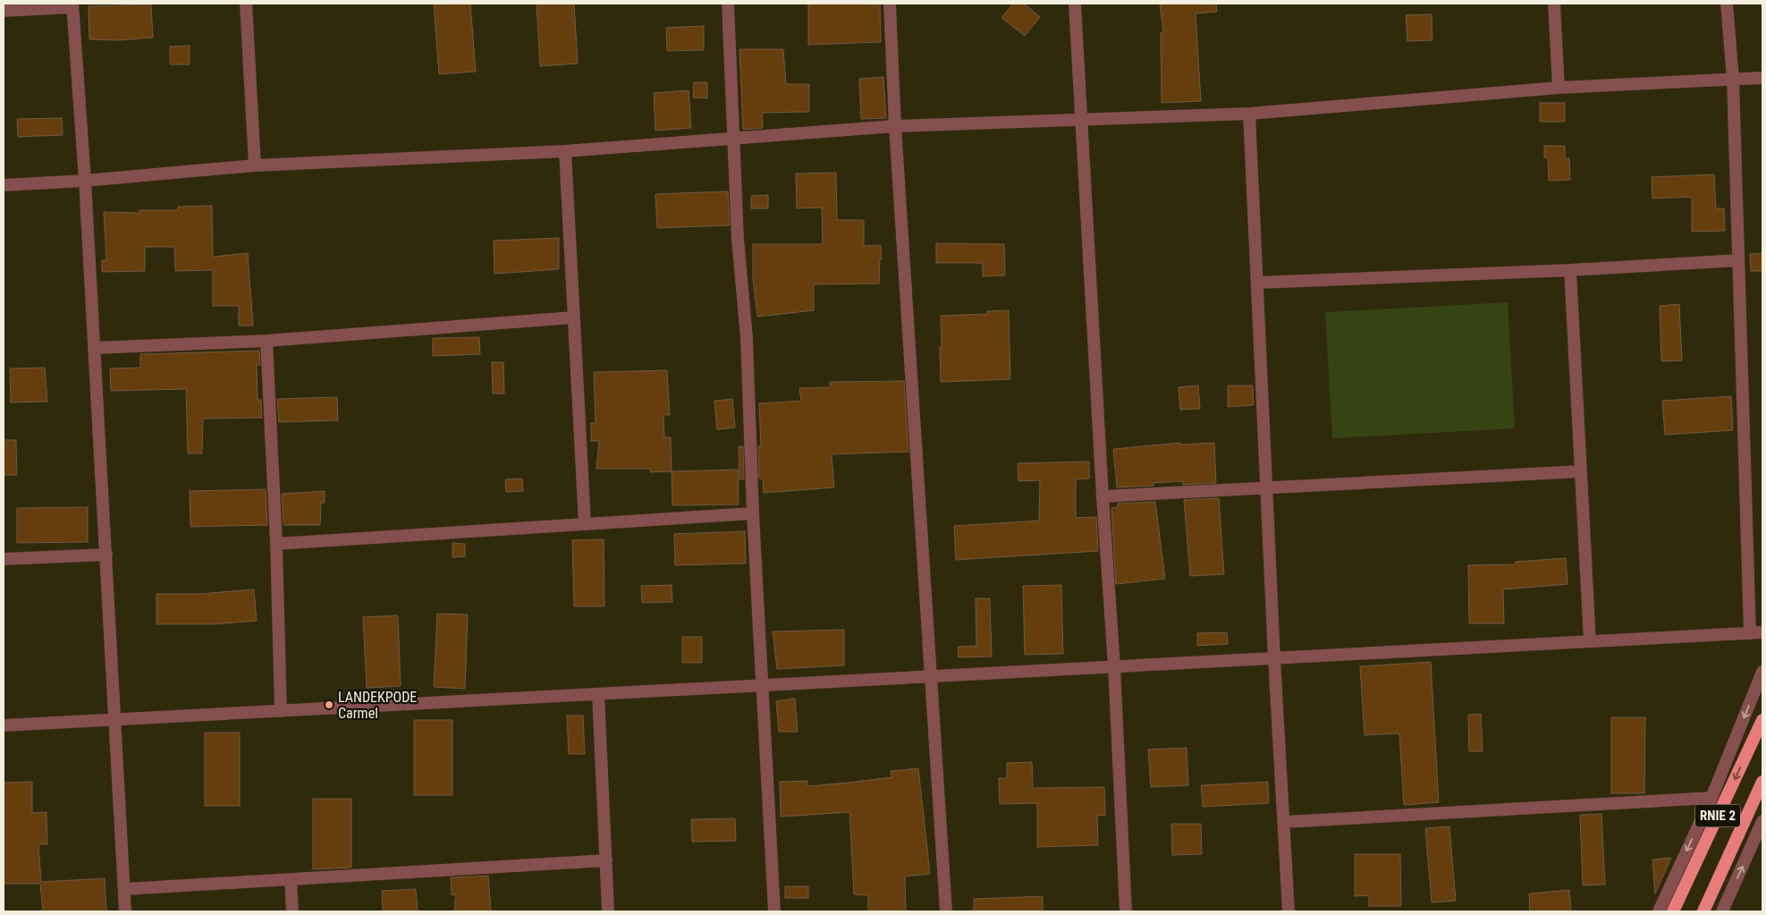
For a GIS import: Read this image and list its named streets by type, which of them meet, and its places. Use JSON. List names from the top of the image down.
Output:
{
  "streets": {
    "highway": ["RNIE 2"]
  },
  "places": ["LANDEKPODE Carmel"]
}
